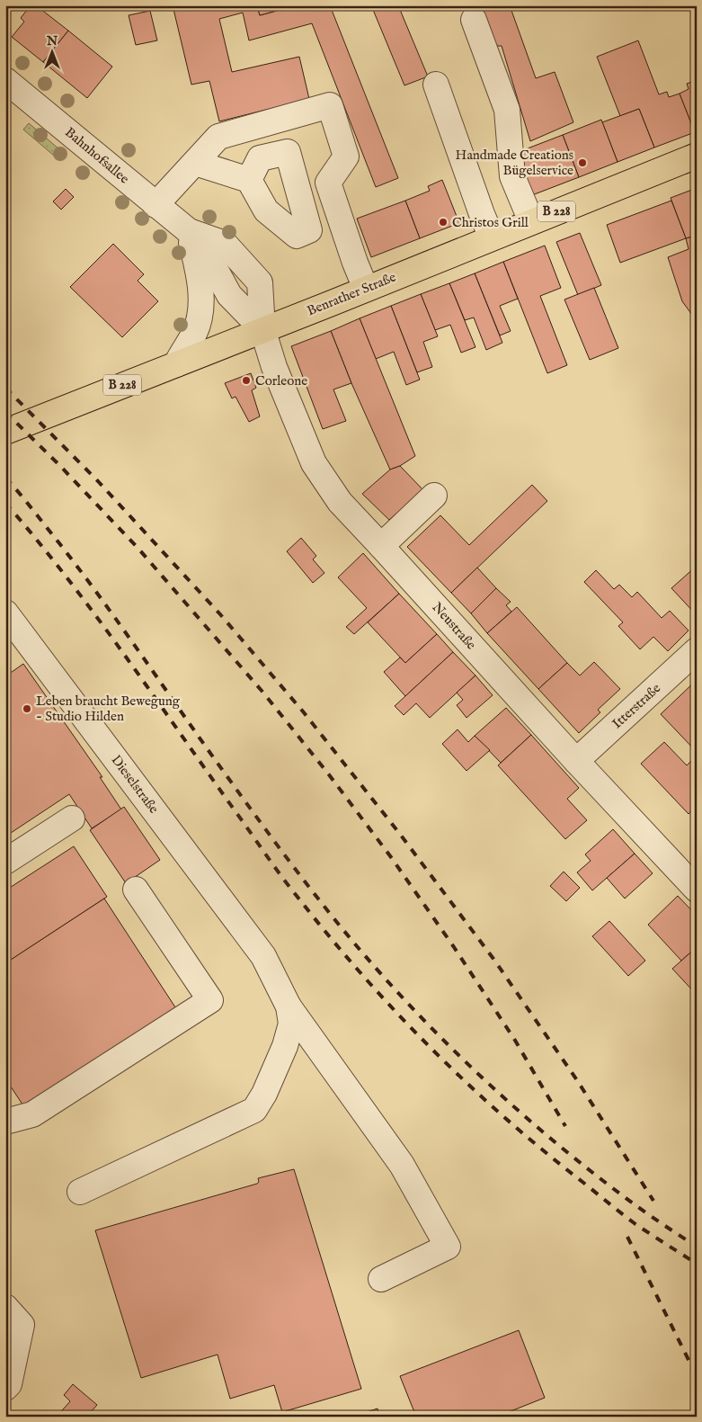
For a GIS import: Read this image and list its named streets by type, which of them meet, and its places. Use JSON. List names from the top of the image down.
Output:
{
  "streets": {
    "main road": ["B 228", "Benrather Straße"],
    "street": [
      "Bahnhofsallee",
      "Neustraße",
      "Itterstraße",
      "Dieselstraße"
    ]
  },
  "crossings": [
    ["Bahnhofsallee", "Benrather Straße"],
    ["Bahnhofsallee", "Neustraße"],
    ["Benrather Straße", "Neustraße"],
    ["Neustraße", "Itterstraße"]
  ],
  "places": [
    "Handmade Creations Bügelservice",
    "Christos Grill",
    "Corleone",
    "Leben braucht Bewegung - Studio Hilden"
  ],
  "north": "top"
}
